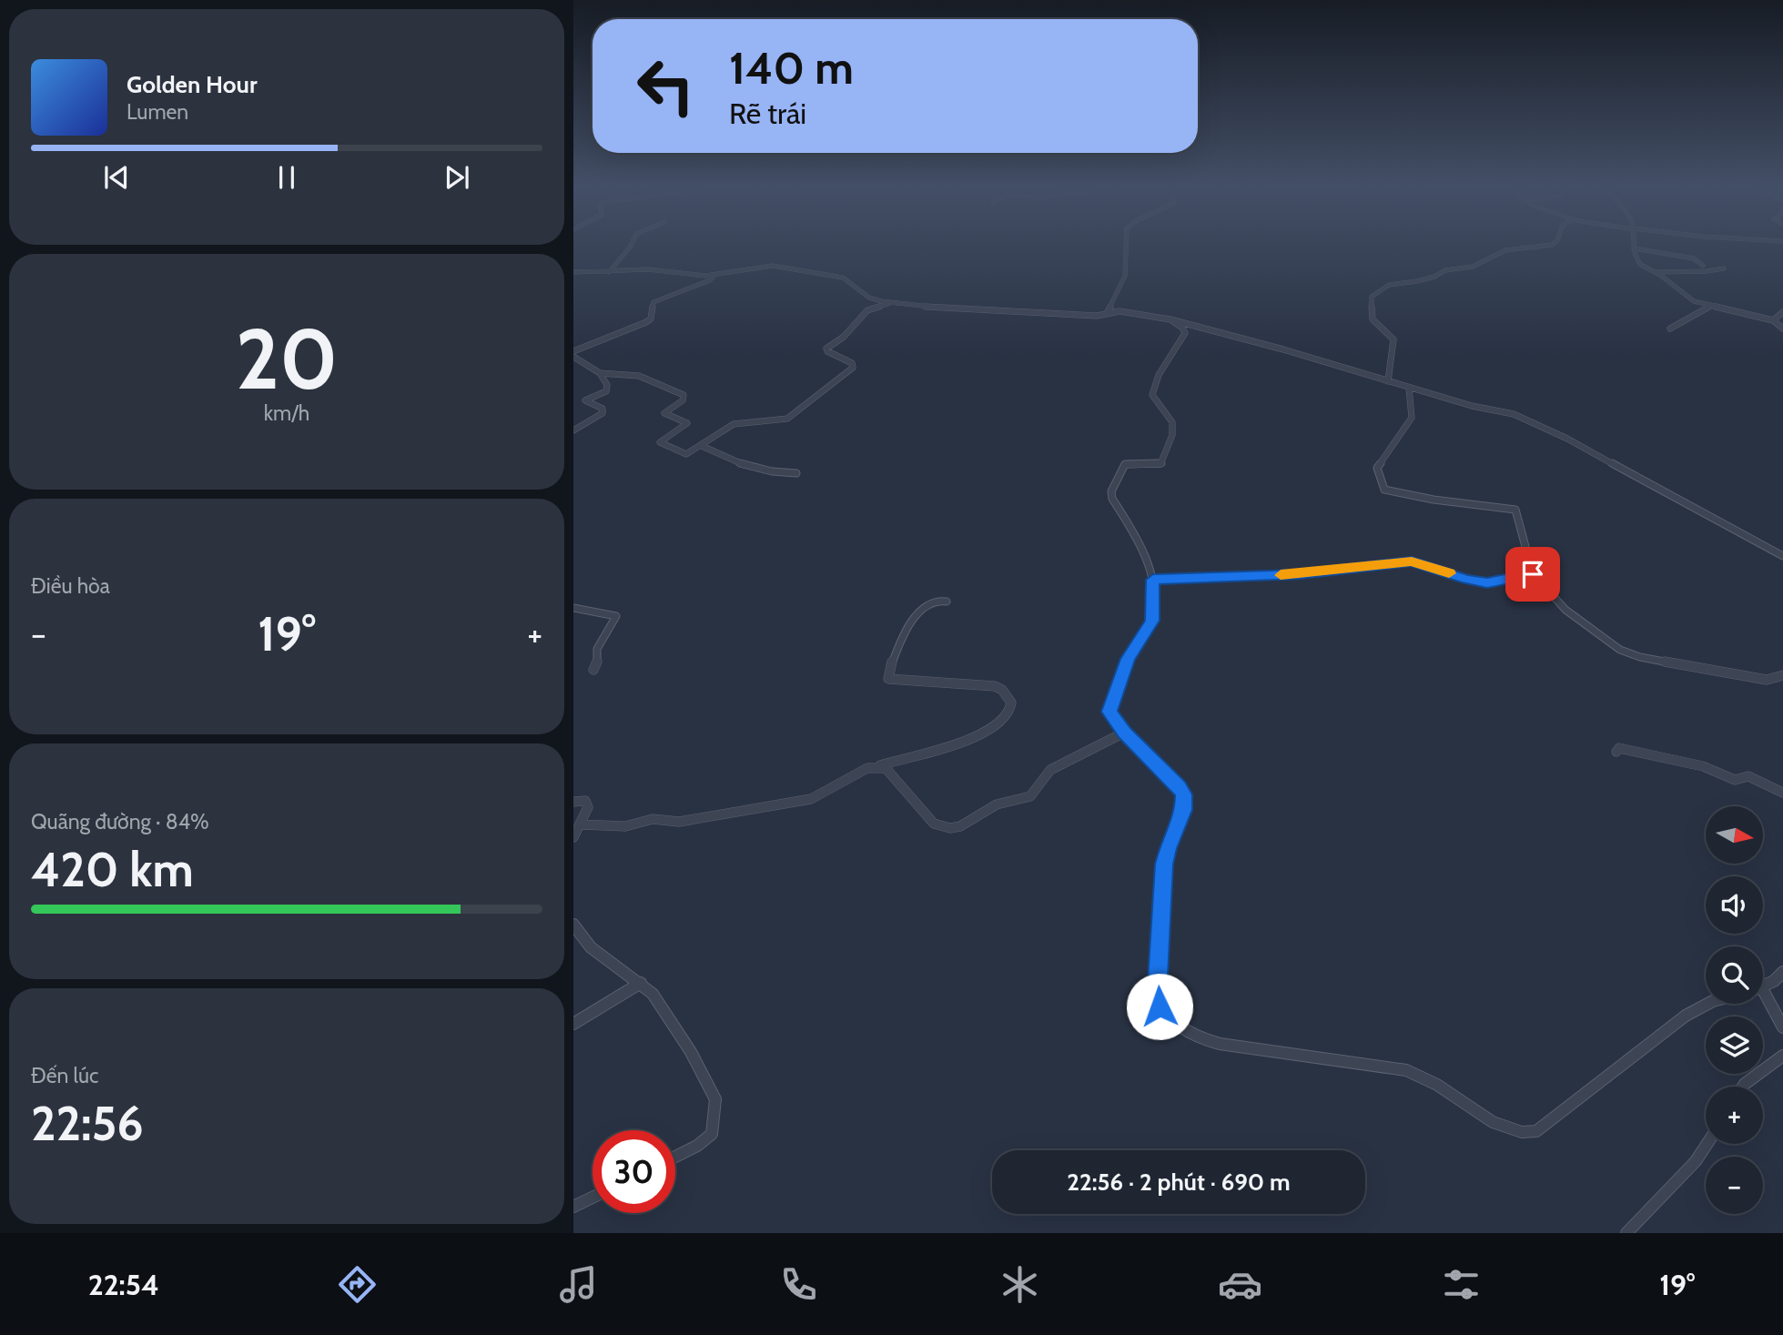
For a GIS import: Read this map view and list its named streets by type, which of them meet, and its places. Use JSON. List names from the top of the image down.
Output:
{
  "north": "right",
  "page": {
    "turn": ["140 m", "Rẽ trái"],
    "song": ["Golden Hour", "Lumen"],
    "tile": [
      ["20", "km/h"],
      "Điều hòa",
      ["Quãng đường · 84%", "420 km"],
      ["Đến lúc", "22:56"]
    ],
    "heat": ["−", "19°", "+"],
    "map_buttons": ["+", "−"],
    "limit": "30",
    "trip": "22:56 · 2 phút · 690 m",
    "tabs": ["22:54", "19°"]
  }
}
